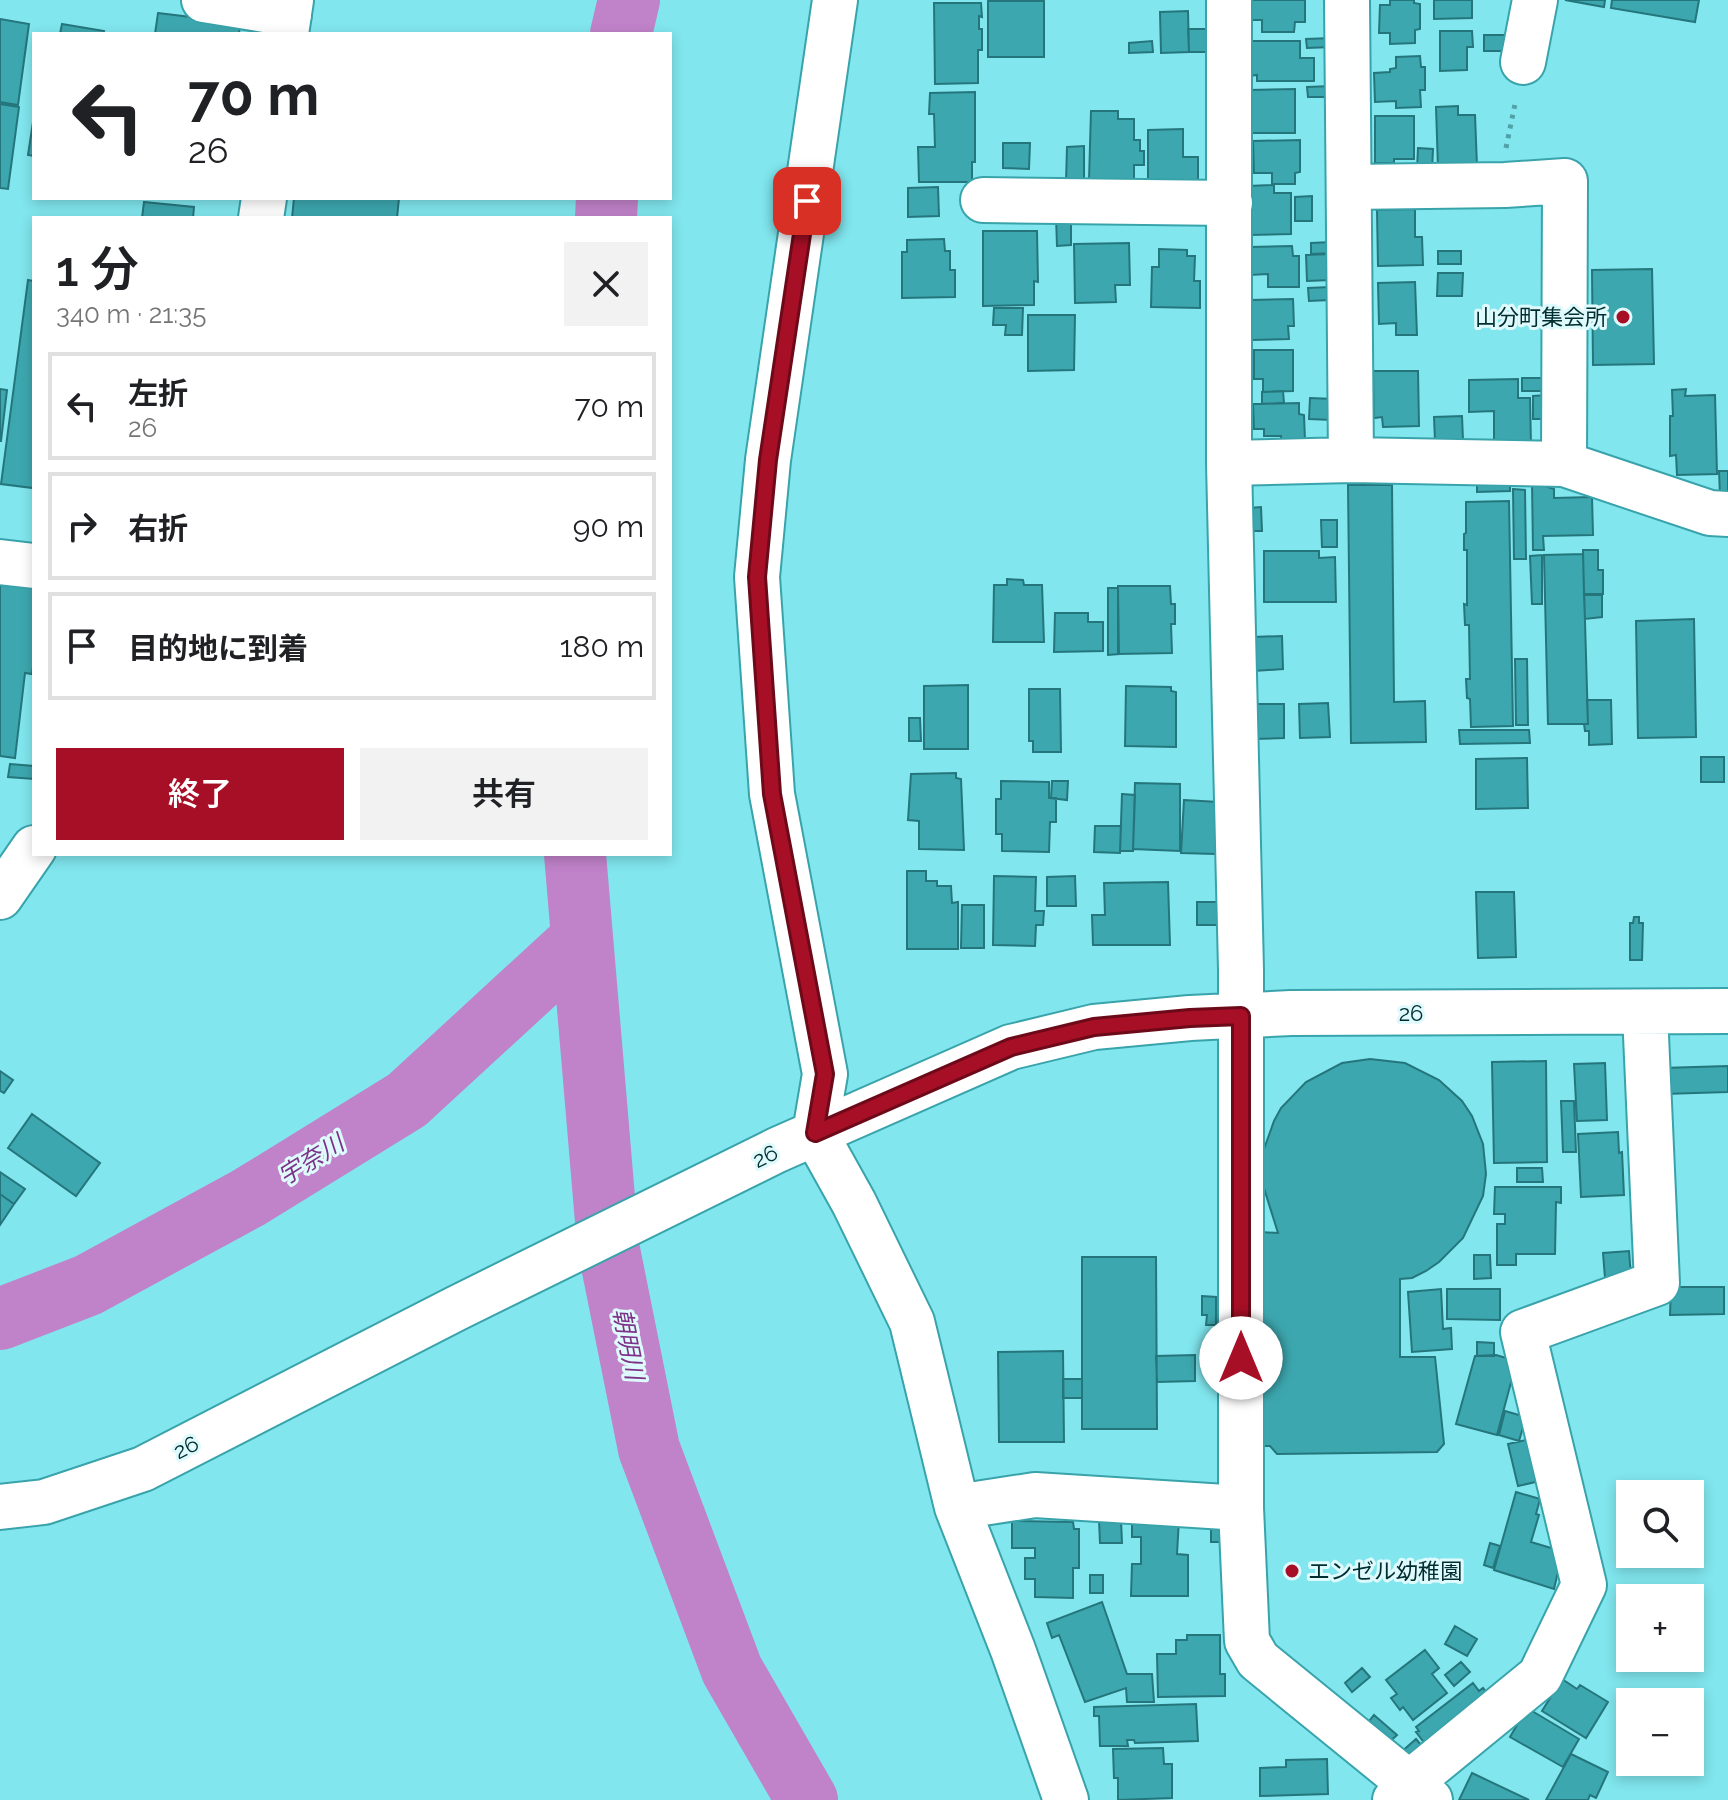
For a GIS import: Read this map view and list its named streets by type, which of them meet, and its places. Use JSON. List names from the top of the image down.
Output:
{
  "streets": {
    "street": ["26"]
  },
  "water": ["宇奈川", "朝明川"],
  "places": ["山分町集会所", "エンゼル幼稚園"],
  "page": {
    "turn": ["70 m", "26"],
    "heading": ["1 分", "340 m · 21:35"],
    "list": [
      {
        "name": "左折",
        "note": "26",
        "value": "70 m"
      },
      {
        "name": "右折",
        "value": "90 m"
      },
      {
        "name": "目的地に到着",
        "value": "180 m"
      }
    ],
    "buttons": ["終了", "共有"],
    "map_buttons": ["+", "−"]
  }
}
